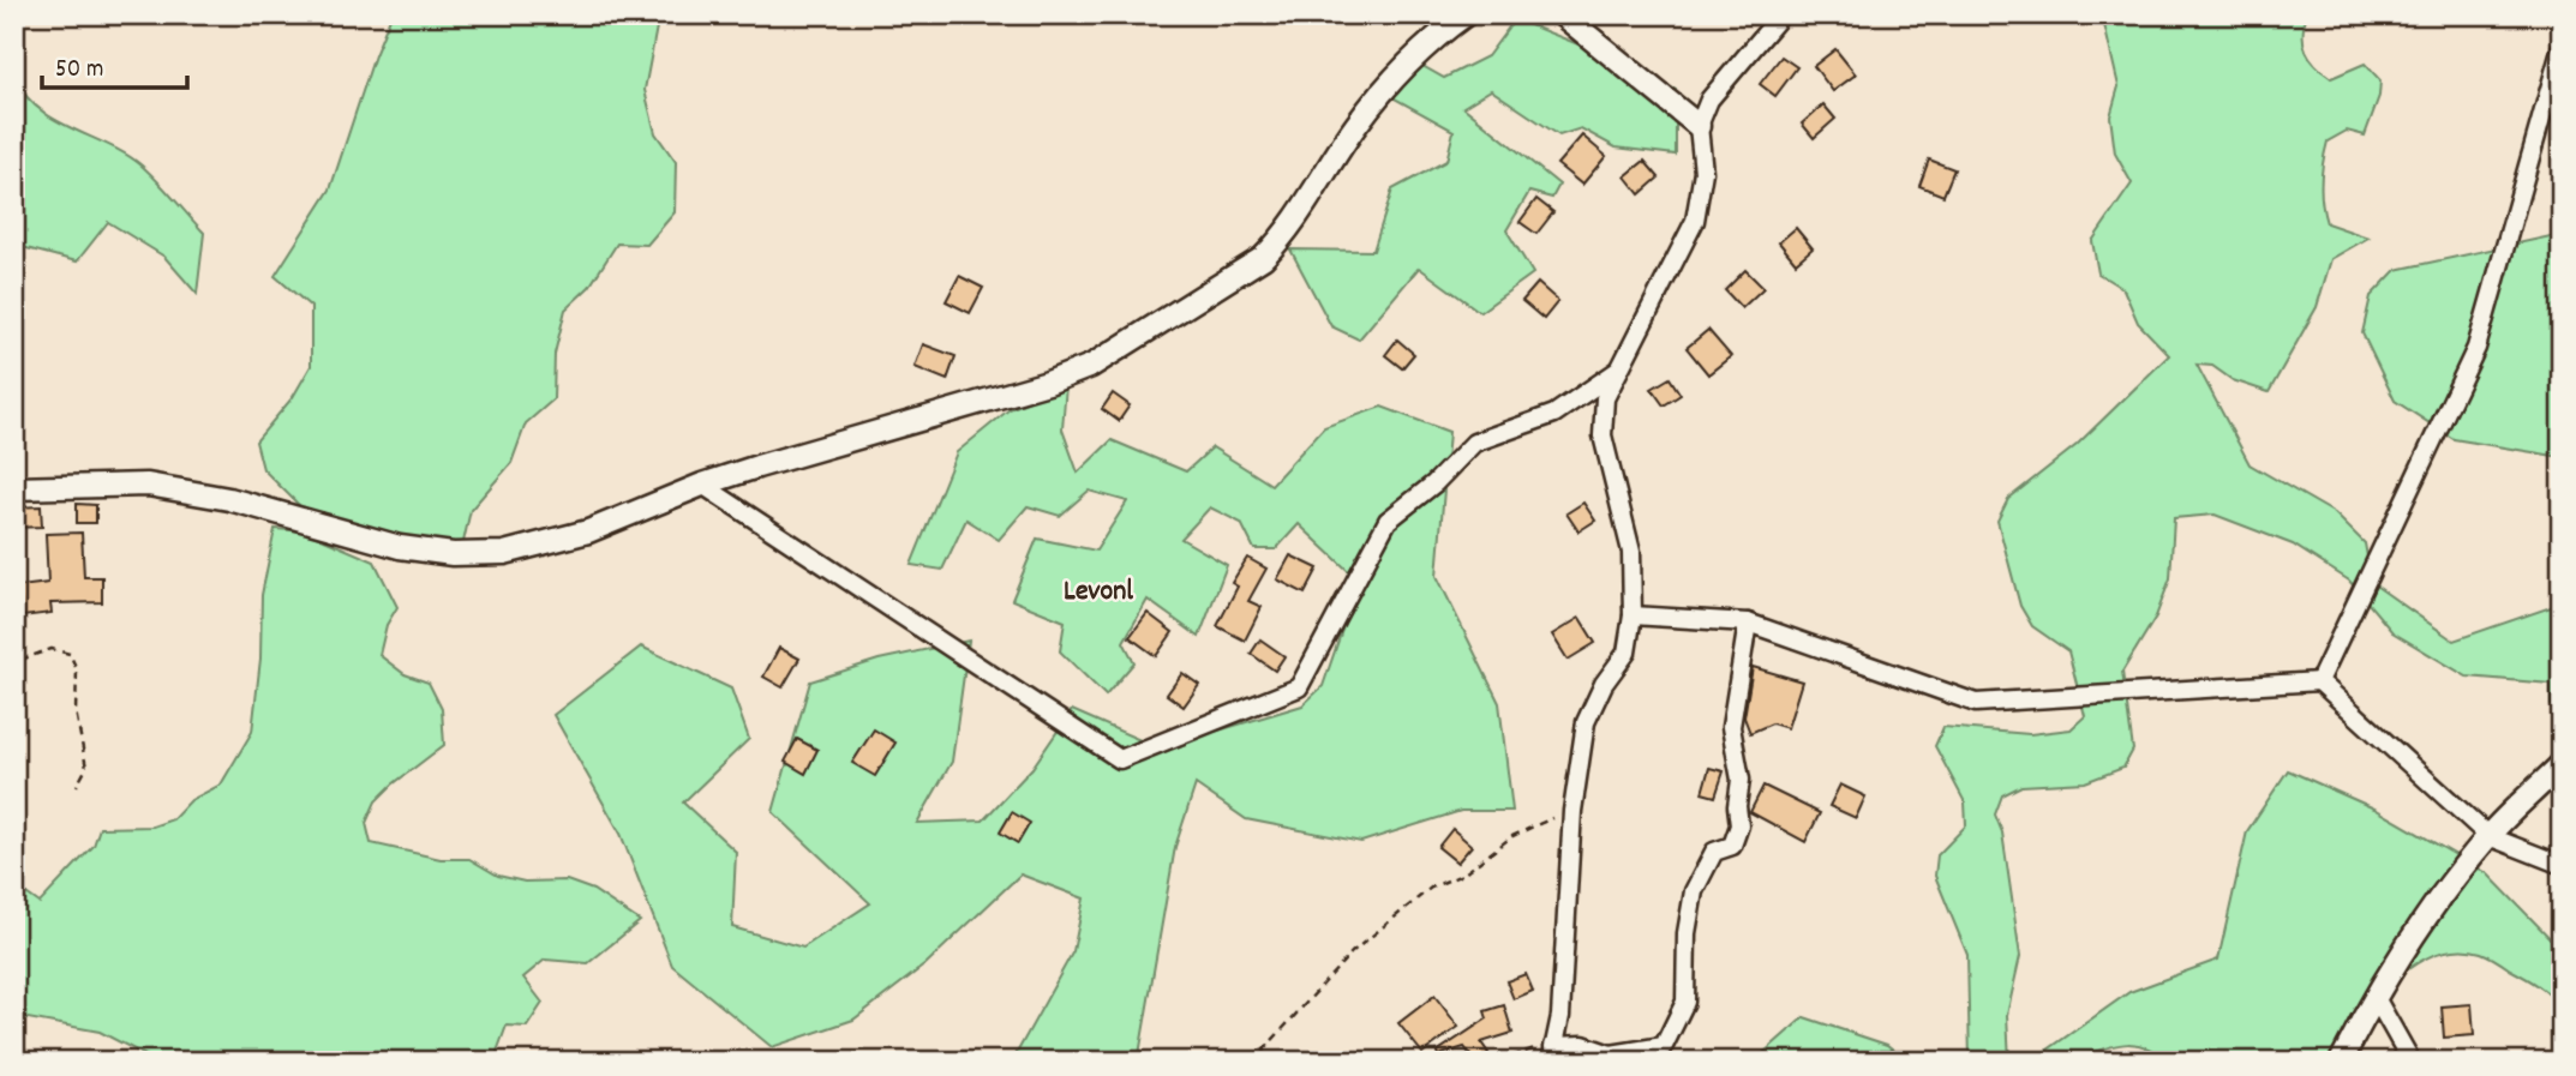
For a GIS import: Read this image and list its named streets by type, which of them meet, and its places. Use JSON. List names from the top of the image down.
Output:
{
  "districts": ["Levonl"],
  "scale_bar": "50 m"
}
